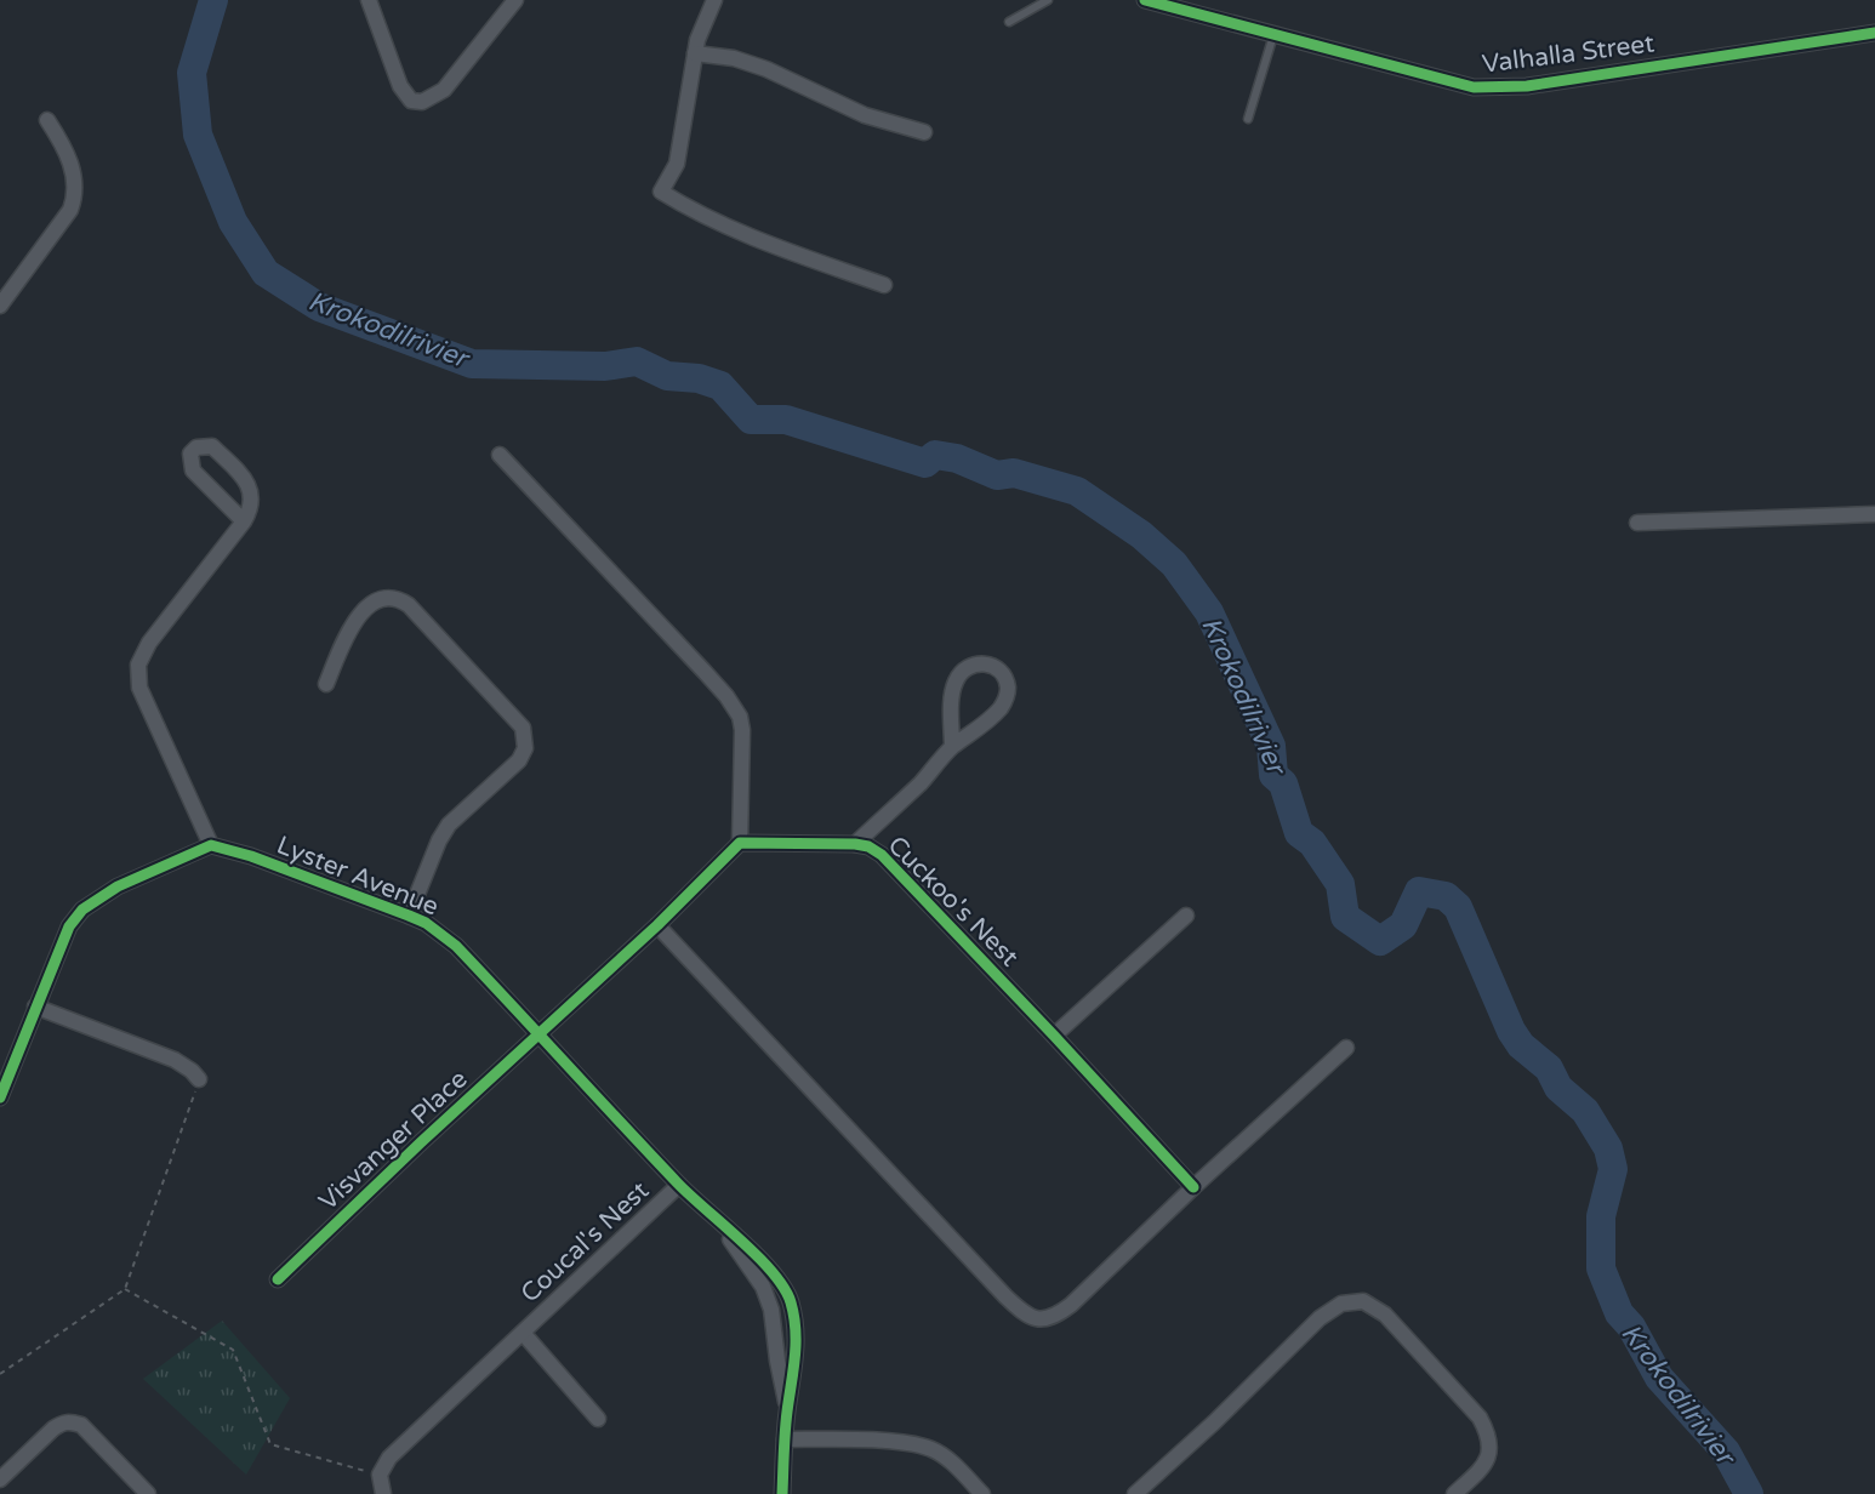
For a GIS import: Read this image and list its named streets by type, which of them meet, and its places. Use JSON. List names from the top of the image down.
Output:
{
  "streets": {
    "street": [
      "Valhalla Street",
      "Lyster Avenue",
      "Cuckoo's Nest",
      "Visvanger Place",
      "Coucal's Nest"
    ]
  },
  "crossings": [
    ["Lyster Avenue", "Visvanger Place"],
    ["Lyster Avenue", "Coucal's Nest"]
  ],
  "water": ["Krokodilrivier"]
}
